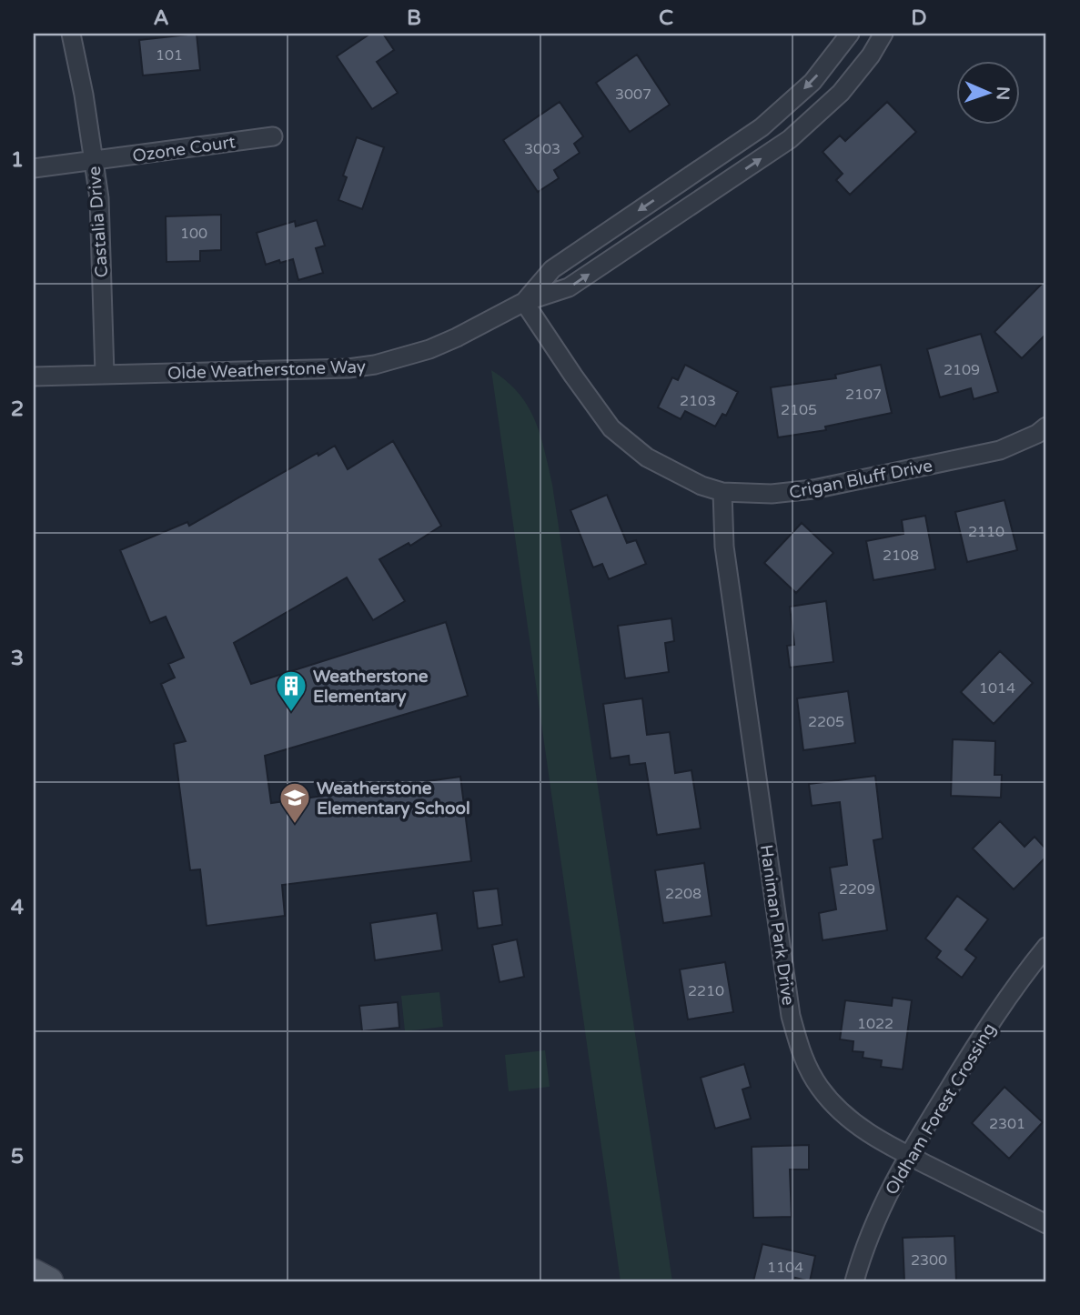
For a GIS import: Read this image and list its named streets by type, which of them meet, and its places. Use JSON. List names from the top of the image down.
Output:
{
  "streets": {
    "street": [
      "Ozone Court",
      "Castalia Drive",
      "Olde Weatherstone Way",
      "Crigan Bluff Drive",
      "Haniman Park Drive",
      "Oldham Forest Crossing"
    ]
  },
  "crossings": [
    ["Ozone Court", "Castalia Drive"],
    ["Castalia Drive", "Olde Weatherstone Way"],
    ["Olde Weatherstone Way", "Crigan Bluff Drive"],
    ["Crigan Bluff Drive", "Haniman Park Drive"],
    ["Haniman Park Drive", "Oldham Forest Crossing"]
  ],
  "places": {
    "building": ["Weatherstone Elementary"],
    "school or university": ["Weatherstone Elementary School"]
  },
  "house_numbers": [
    "101",
    "3007",
    "3003",
    "100",
    "2109",
    "2107",
    "2103",
    "2105",
    "2110",
    "2108",
    "1014",
    "2205",
    "2209",
    "2208",
    "2210",
    "1022",
    "2301",
    "2300",
    "1104"
  ],
  "north": "right",
  "grid": {
    "columns": [
      "A",
      "B",
      "C",
      "D"
    ],
    "rows": [
      "1",
      "2",
      "3",
      "4",
      "5"
    ]
  }
}
